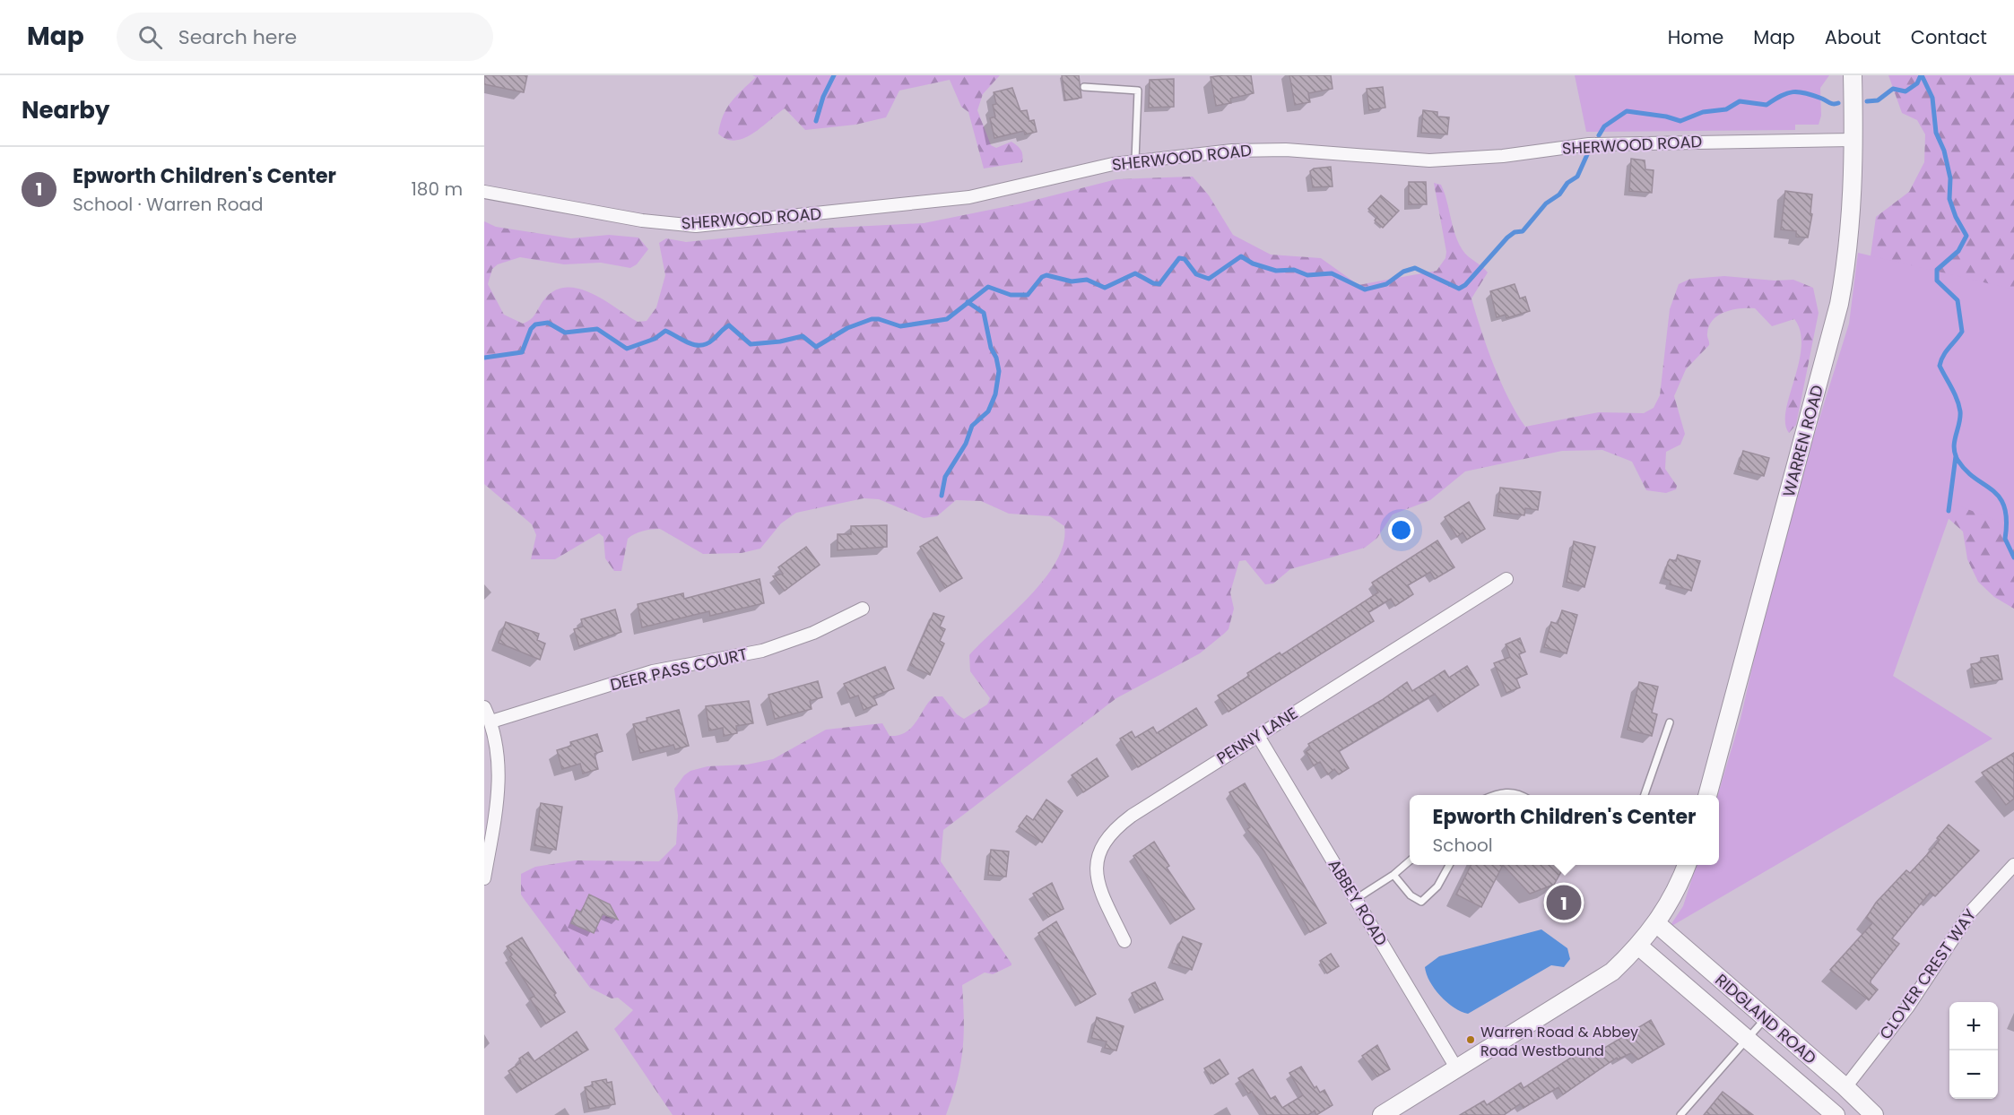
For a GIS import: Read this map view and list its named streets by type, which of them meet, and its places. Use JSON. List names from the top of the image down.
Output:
{
  "streets": {
    "street": [
      "SHERWOOD ROAD",
      "WARREN ROAD",
      "DEER PASS COURT",
      "PENNY LANE",
      "ABBEY ROAD",
      "CLOVER CREST WAY",
      "RIDGLAND ROAD"
    ]
  },
  "crossings": [
    ["SHERWOOD ROAD", "WARREN ROAD"],
    ["PENNY LANE", "ABBEY ROAD"],
    ["CLOVER CREST WAY", "RIDGLAND ROAD"]
  ],
  "places": ["Warren Road & Abbey Road Westbound"],
  "page": {
    "header": "Map",
    "search": "Search here",
    "nav": [
      "Home",
      "Map",
      "About",
      "Contact"
    ],
    "heading": "Nearby",
    "list": [
      {
        "mark": "1",
        "name": "Epworth Children's Center",
        "note": "School · Warren Road",
        "value": "180 m"
      }
    ],
    "popup": ["Epworth Children's Center", "School"],
    "pins": "1",
    "map_buttons": ["+", "−"]
  }
}
